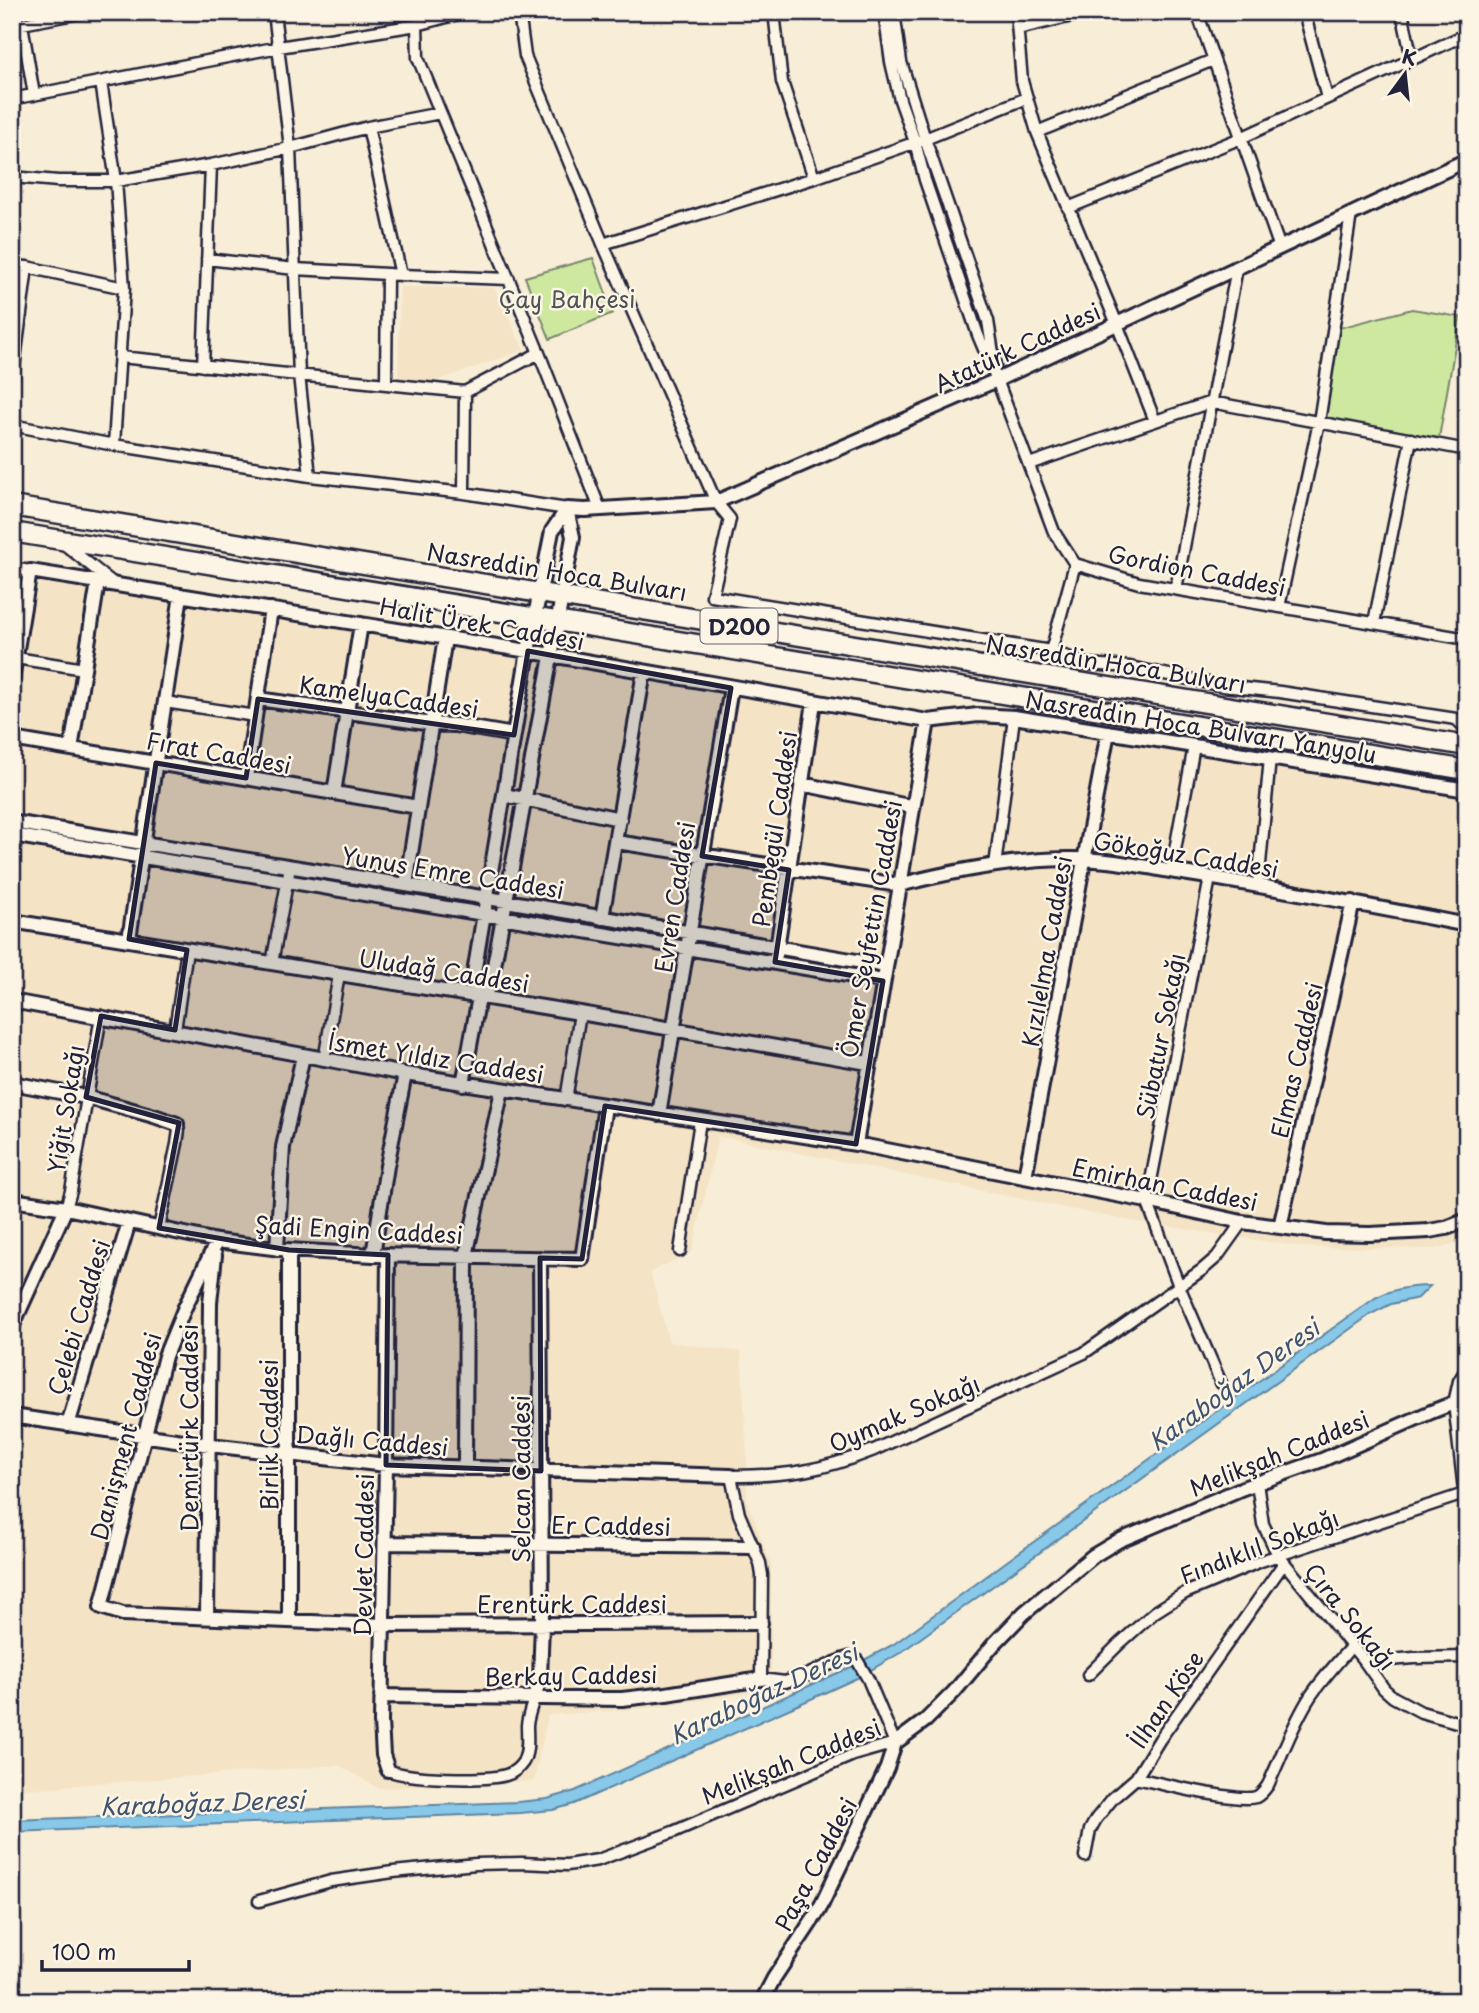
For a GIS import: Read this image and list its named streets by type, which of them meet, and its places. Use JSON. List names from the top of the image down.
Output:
{
  "streets": {
    "highway": ["Nasreddin Hoca Bulvarı", "D200"],
    "street": [
      "Atatürk Caddesi",
      "Gordion Caddesi",
      "Halit Ürek Caddesi",
      "KamelyaCaddesi",
      "Nasreddin Hoca Bulvarı Yanyolu",
      "Fırat Caddesi",
      "Pembegül Caddesi",
      "Gökoğuz Caddesi",
      "Yunus Emre Caddesi",
      "Evren Caddesi",
      "Ömer Seyfettin Caddesi",
      "Kızılelma Caddesi",
      "Uludağ Caddesi",
      "Sübatur Sokağı",
      "İsmet Yıldız Caddesi",
      "Elmas Caddesi",
      "Yiğit Sokağı",
      "Emirhan Caddesi",
      "Şadi Engin Caddesi",
      "Çelebi Caddesi",
      "Oymak Sokağı",
      "Demirtürk Caddesi",
      "Birlik Caddesi",
      "Danişment Caddesi",
      "Dağlı Caddesi",
      "Melikşah Caddesi",
      "Selcan Caddesi",
      "Er Caddesi",
      "Fındıklıl Sokağı",
      "Devlet Caddesi",
      "Erentürk Caddesi",
      "Çıra Sokağı",
      "Berkay Caddesi",
      "İlhan Köse",
      "Paşa Caddesi"
    ]
  },
  "crossings": [
    ["Atatürk Caddesi", "Gordion Caddesi"],
    ["Halit Ürek Caddesi", "Nasreddin Hoca Bulvarı Yanyolu"],
    ["Halit Ürek Caddesi", "Pembegül Caddesi"],
    ["Halit Ürek Caddesi", "Evren Caddesi"],
    ["Halit Ürek Caddesi", "Ömer Seyfettin Caddesi"],
    ["Nasreddin Hoca Bulvarı Yanyolu", "Ömer Seyfettin Caddesi"],
    ["Nasreddin Hoca Bulvarı Yanyolu", "Kızılelma Caddesi"],
    ["Pembegül Caddesi", "Yunus Emre Caddesi"],
    ["Gökoğuz Caddesi", "Ömer Seyfettin Caddesi"],
    ["Gökoğuz Caddesi", "Kızılelma Caddesi"],
    ["Gökoğuz Caddesi", "Sübatur Sokağı"],
    ["Gökoğuz Caddesi", "Elmas Caddesi"],
    ["Yunus Emre Caddesi", "Evren Caddesi"],
    ["Yunus Emre Caddesi", "Ömer Seyfettin Caddesi"],
    ["Evren Caddesi", "Uludağ Caddesi"],
    ["Evren Caddesi", "İsmet Yıldız Caddesi"],
    ["Ömer Seyfettin Caddesi", "Uludağ Caddesi"],
    ["Ömer Seyfettin Caddesi", "İsmet Yıldız Caddesi"],
    ["Ömer Seyfettin Caddesi", "Emirhan Caddesi"],
    ["Kızılelma Caddesi", "Emirhan Caddesi"],
    ["Sübatur Sokağı", "Emirhan Caddesi"],
    ["İsmet Yıldız Caddesi", "Yiğit Sokağı"],
    ["İsmet Yıldız Caddesi", "Emirhan Caddesi"],
    ["İsmet Yıldız Caddesi", "Şadi Engin Caddesi"],
    ["İsmet Yıldız Caddesi", "Birlik Caddesi"],
    ["Elmas Caddesi", "Emirhan Caddesi"],
    ["Yiğit Sokağı", "Şadi Engin Caddesi"],
    ["Emirhan Caddesi", "Oymak Sokağı"],
    ["Şadi Engin Caddesi", "Çelebi Caddesi"],
    ["Şadi Engin Caddesi", "Demirtürk Caddesi"],
    ["Şadi Engin Caddesi", "Birlik Caddesi"],
    ["Şadi Engin Caddesi", "Danişment Caddesi"],
    ["Şadi Engin Caddesi", "Selcan Caddesi"],
    ["Şadi Engin Caddesi", "Devlet Caddesi"],
    ["Çelebi Caddesi", "Dağlı Caddesi"],
    ["Oymak Sokağı", "Dağlı Caddesi"],
    ["Demirtürk Caddesi", "Danişment Caddesi"],
    ["Demirtürk Caddesi", "Dağlı Caddesi"],
    ["Demirtürk Caddesi", "Erentürk Caddesi"],
    ["Birlik Caddesi", "Dağlı Caddesi"],
    ["Birlik Caddesi", "Erentürk Caddesi"],
    ["Danişment Caddesi", "Dağlı Caddesi"],
    ["Danişment Caddesi", "Erentürk Caddesi"],
    ["Dağlı Caddesi", "Selcan Caddesi"],
    ["Dağlı Caddesi", "Devlet Caddesi"],
    ["Melikşah Caddesi", "Çıra Sokağı"],
    ["Melikşah Caddesi", "Paşa Caddesi"],
    ["Selcan Caddesi", "Er Caddesi"],
    ["Selcan Caddesi", "Erentürk Caddesi"],
    ["Selcan Caddesi", "Berkay Caddesi"],
    ["Er Caddesi", "Devlet Caddesi"],
    ["Fındıklıl Sokağı", "Çıra Sokağı"],
    ["Fındıklıl Sokağı", "İlhan Köse"],
    ["Devlet Caddesi", "Erentürk Caddesi"],
    ["Devlet Caddesi", "Berkay Caddesi"],
    ["Çıra Sokağı", "İlhan Köse"]
  ],
  "water": ["Karaboğaz Deresi"],
  "parks": ["Çay Bahçesi"],
  "scale_bar": "100 m",
  "north": "top"
}
